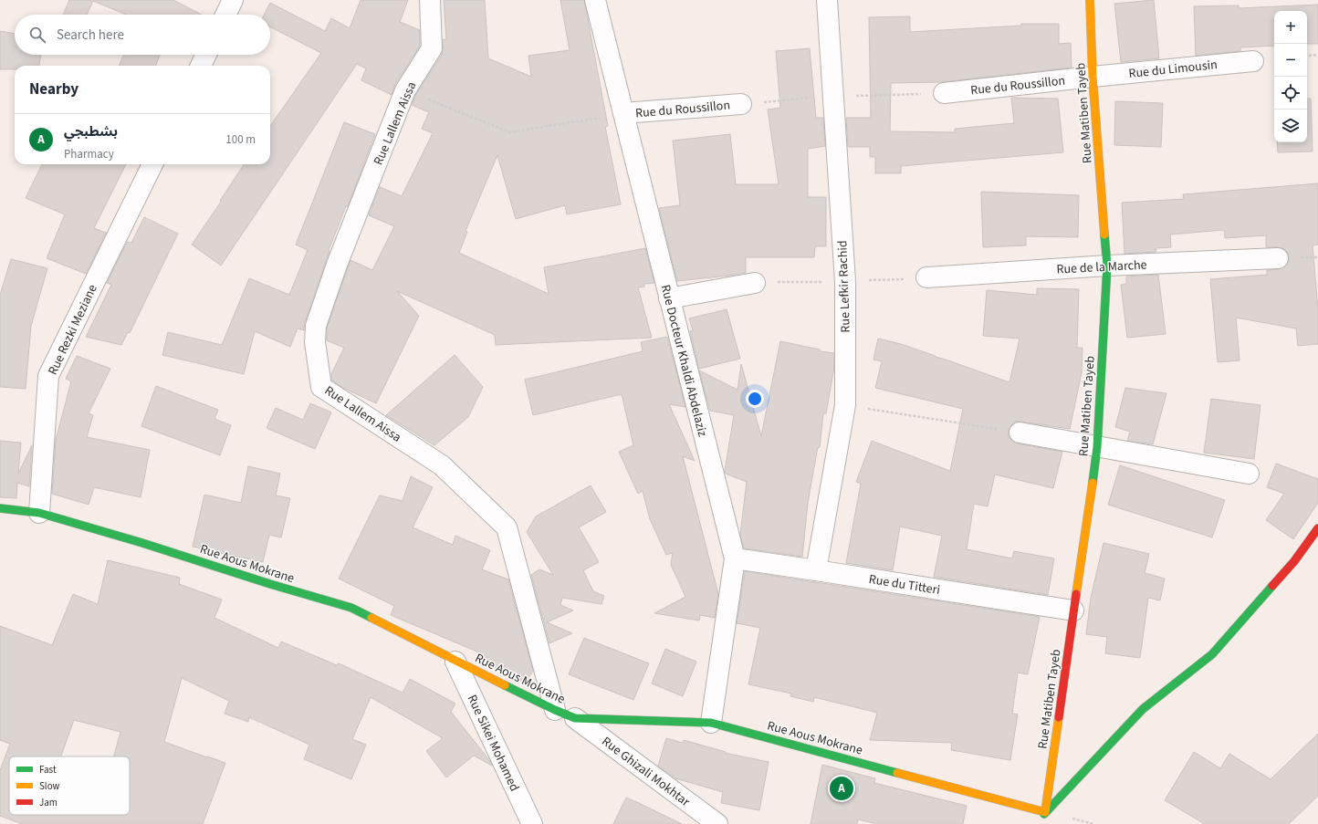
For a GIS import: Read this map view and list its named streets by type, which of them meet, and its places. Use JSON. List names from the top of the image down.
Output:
{
  "streets": {
    "street": [
      "Rue du Limousin",
      "Rue du Roussillon",
      "Rue Matiben Tayeb",
      "Rue Lallem Aissa",
      "Rue de la Marche",
      "Rue Lefkir Rachid",
      "Rue Rezki Meziane",
      "Rue Docteur Khaldi Abdelaziz",
      "Rue Aous Mokrane",
      "Rue du Titteri",
      "Rue Sikei Mohamed",
      "Rue Ghizali Mokhtar"
    ]
  },
  "crossings": [
    ["Rue du Limousin", "Rue du Roussillon"],
    ["Rue du Limousin", "Rue Matiben Tayeb"],
    ["Rue du Roussillon", "Rue Matiben Tayeb"],
    ["Rue du Roussillon", "Rue Docteur Khaldi Abdelaziz"],
    ["Rue Matiben Tayeb", "Rue de la Marche"],
    ["Rue Matiben Tayeb", "Rue Aous Mokrane"],
    ["Rue Matiben Tayeb", "Rue du Titteri"],
    ["Rue Lallem Aissa", "Rue Aous Mokrane"],
    ["Rue Lefkir Rachid", "Rue du Titteri"],
    ["Rue Rezki Meziane", "Rue Aous Mokrane"],
    ["Rue Docteur Khaldi Abdelaziz", "Rue Aous Mokrane"],
    ["Rue Docteur Khaldi Abdelaziz", "Rue du Titteri"],
    ["Rue Aous Mokrane", "Rue Sikei Mohamed"],
    ["Rue Aous Mokrane", "Rue Ghizali Mokhtar"]
  ],
  "legend": ["Fast", "Slow", "Jam"],
  "page": {
    "map_buttons": ["+", "−"],
    "search": "Search here",
    "heading": "Nearby",
    "list": [
      {
        "mark": "A",
        "name": "بشطبجي",
        "note": "Pharmacy",
        "value": "100 m"
      }
    ],
    "pins": "A"
  }
}
